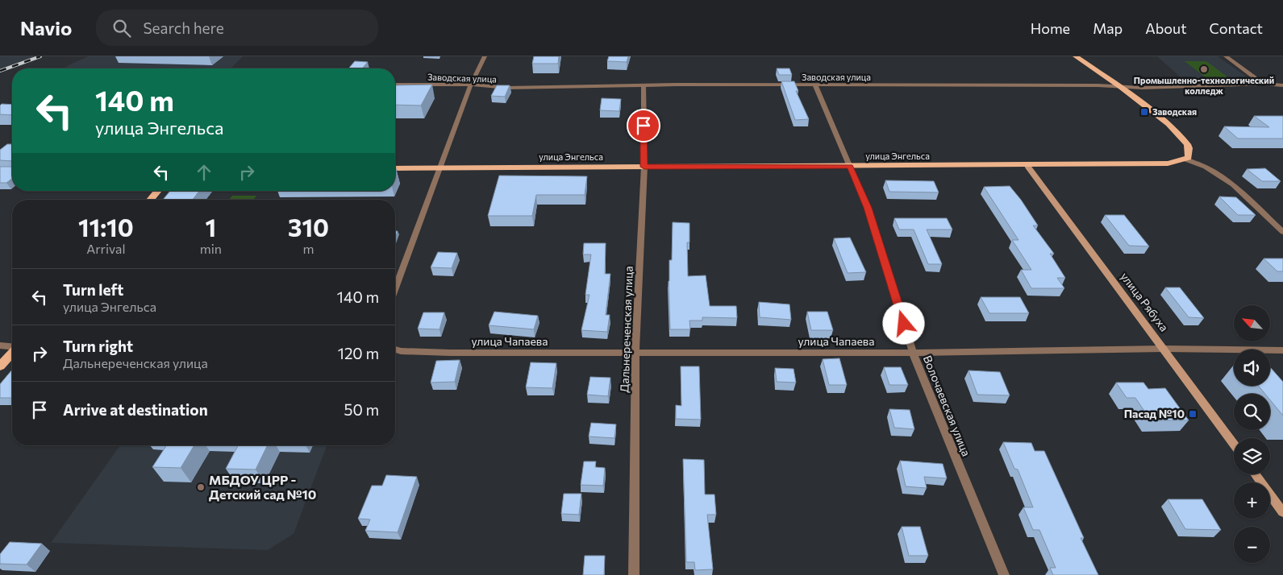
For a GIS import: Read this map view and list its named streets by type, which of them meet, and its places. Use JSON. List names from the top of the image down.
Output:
{
  "streets": {
    "main road": ["улица Энгельса", "улица Рябуха"],
    "street": [
      "Заводская улица",
      "Дальнереченская улица",
      "улица Чапаева",
      "Волочаевская улица"
    ]
  },
  "crossings": [
    ["Заводская улица", "Дальнереченская улица"],
    ["Заводская улица", "Волочаевская улица"],
    ["улица Энгельса", "улица Рябуха"],
    ["улица Энгельса", "Дальнереченская улица"],
    ["улица Энгельса", "Волочаевская улица"],
    ["улица Рябуха", "улица Чапаева"],
    ["Дальнереченская улица", "улица Чапаева"],
    ["улица Чапаева", "Волочаевская улица"]
  ],
  "places": {
    "other": ["Промышленно-технологический колледж", "МБДОУ ЦРР - Детский сад №10"],
    "transit": ["Заводская", "Пасад №10"]
  },
  "north": "top left",
  "page": {
    "header": "Navio",
    "search": "Search here",
    "nav": [
      "Home",
      "Map",
      "About",
      "Contact"
    ],
    "turn": ["140 m", "улица Энгельса"],
    "eta": [
      "11:10",
      "Arrival",
      "1",
      "min",
      "310",
      "m"
    ],
    "list": [
      {
        "name": "Turn left",
        "note": "улица Энгельса",
        "value": "140 m"
      },
      {
        "name": "Turn right",
        "note": "Дальнереченская улица",
        "value": "120 m"
      },
      {
        "name": "Arrive at destination",
        "value": "50 m"
      }
    ],
    "map_buttons": ["+", "−"]
  }
}
